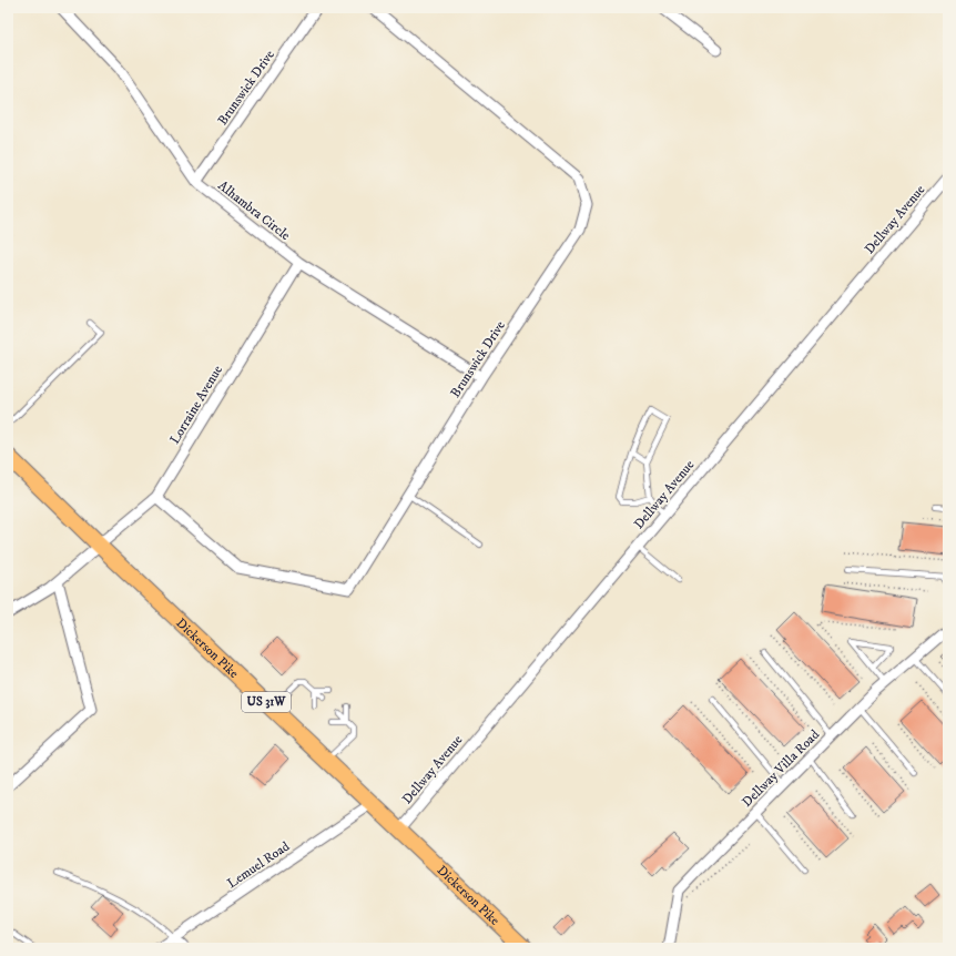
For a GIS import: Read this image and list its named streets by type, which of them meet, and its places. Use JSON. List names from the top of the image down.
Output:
{
  "streets": {
    "main road": ["Dickerson Pike", "US 31W"],
    "street": [
      "Brunswick Drive",
      "Alhambra Circle",
      "Dellway Avenue",
      "Lorraine Avenue",
      "Dellway Villa Road",
      "Lemuel Road"
    ]
  },
  "crossings": [
    ["Brunswick Drive", "Alhambra Circle"],
    ["Brunswick Drive", "Lorraine Avenue"],
    ["Alhambra Circle", "Lorraine Avenue"],
    ["Dellway Avenue", "Dickerson Pike"],
    ["Lorraine Avenue", "Dickerson Pike"],
    ["Dickerson Pike", "Lemuel Road"]
  ]
}
